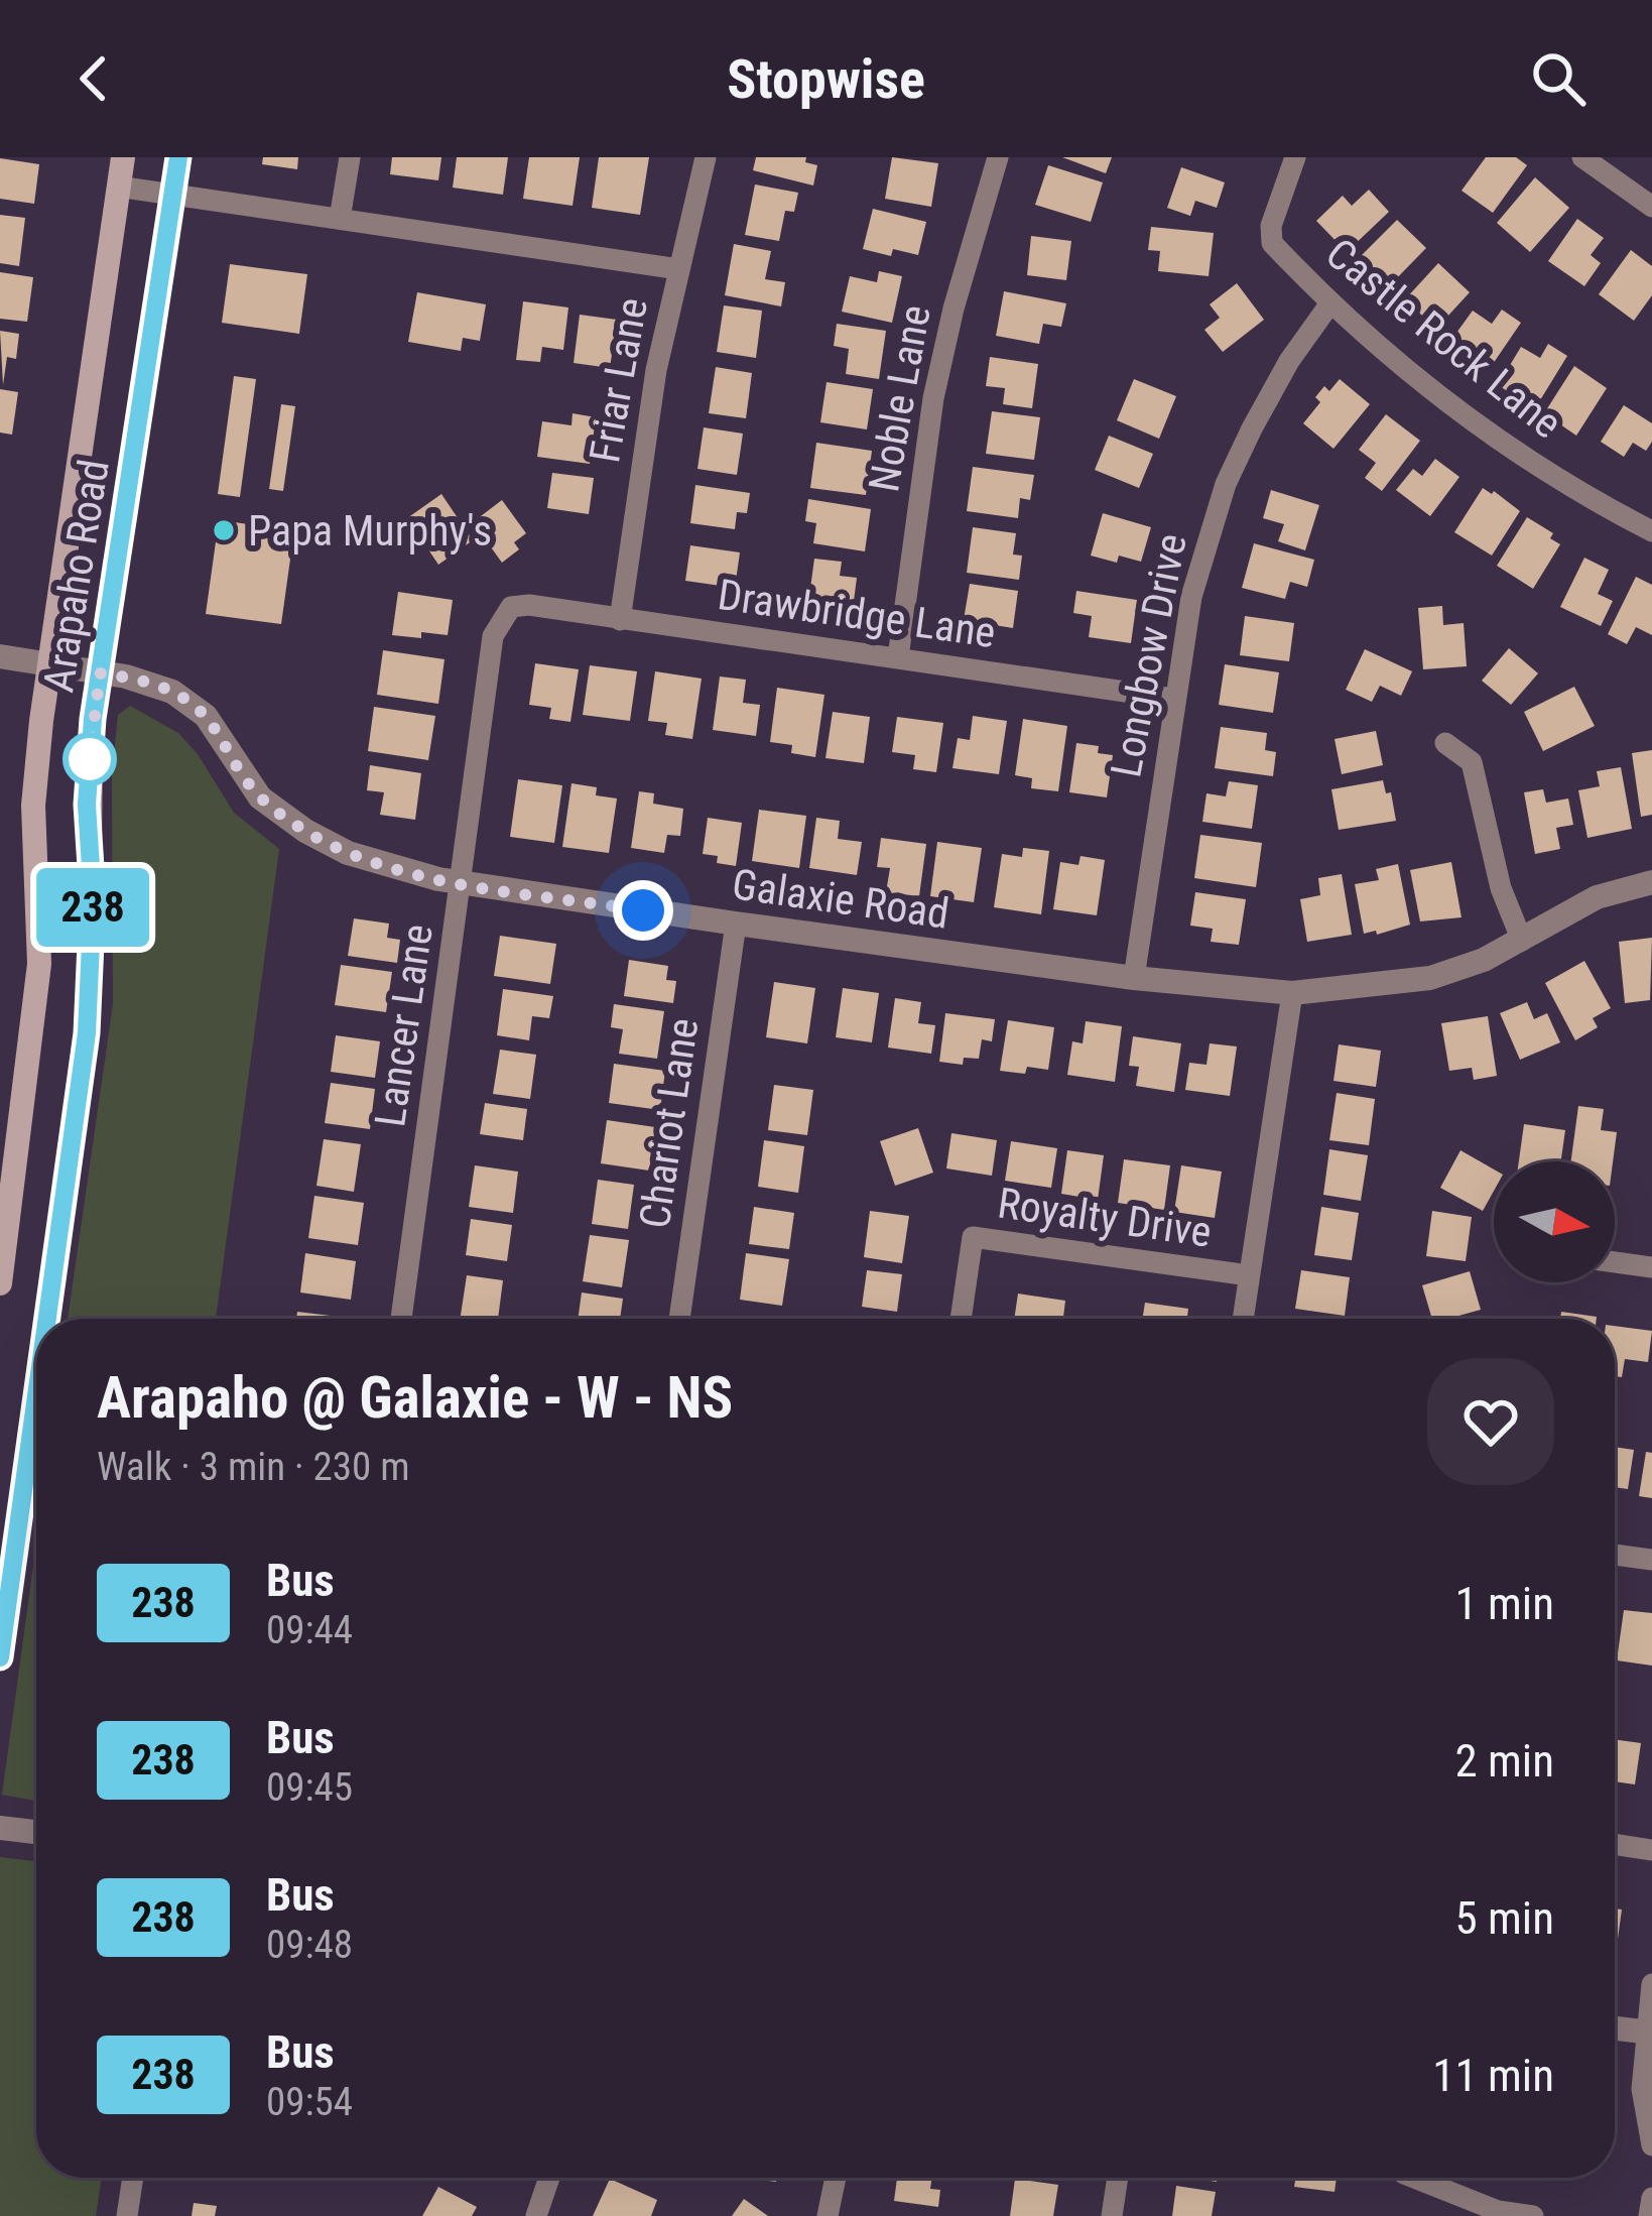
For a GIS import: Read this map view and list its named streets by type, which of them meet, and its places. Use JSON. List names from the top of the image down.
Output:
{
  "streets": {
    "main road": ["Arapaho Road"],
    "street": [
      "Castle Rock Lane",
      "Friar Lane",
      "Noble Lane",
      "Drawbridge Lane",
      "Longbow Drive",
      "Galaxie Road",
      "Lancer Lane",
      "Chariot Lane",
      "Royalty Drive"
    ]
  },
  "crossings": [
    ["Castle Rock Lane", "Longbow Drive"],
    ["Friar Lane", "Drawbridge Lane"],
    ["Noble Lane", "Drawbridge Lane"],
    ["Arapaho Road", "Galaxie Road"],
    ["Drawbridge Lane", "Longbow Drive"],
    ["Drawbridge Lane", "Lancer Lane"],
    ["Longbow Drive", "Galaxie Road"],
    ["Galaxie Road", "Lancer Lane"],
    ["Galaxie Road", "Chariot Lane"]
  ],
  "places": ["Papa Murphy's"],
  "lines": ["bus line 238"],
  "north": "right",
  "page": {
    "header": "Stopwise",
    "on_map": "238",
    "heading": ["Arapaho @ Galaxie - W - NS", "Walk · 3 min · 230 m"],
    "list": [
      {
        "mark": "238",
        "name": "Bus",
        "note": "09:44",
        "value": "1 min"
      },
      {
        "mark": "238",
        "name": "Bus",
        "note": "09:45",
        "value": "2 min"
      },
      {
        "mark": "238",
        "name": "Bus",
        "note": "09:48",
        "value": "5 min"
      },
      {
        "mark": "238",
        "name": "Bus",
        "note": "09:54",
        "value": "11 min"
      }
    ]
  }
}
